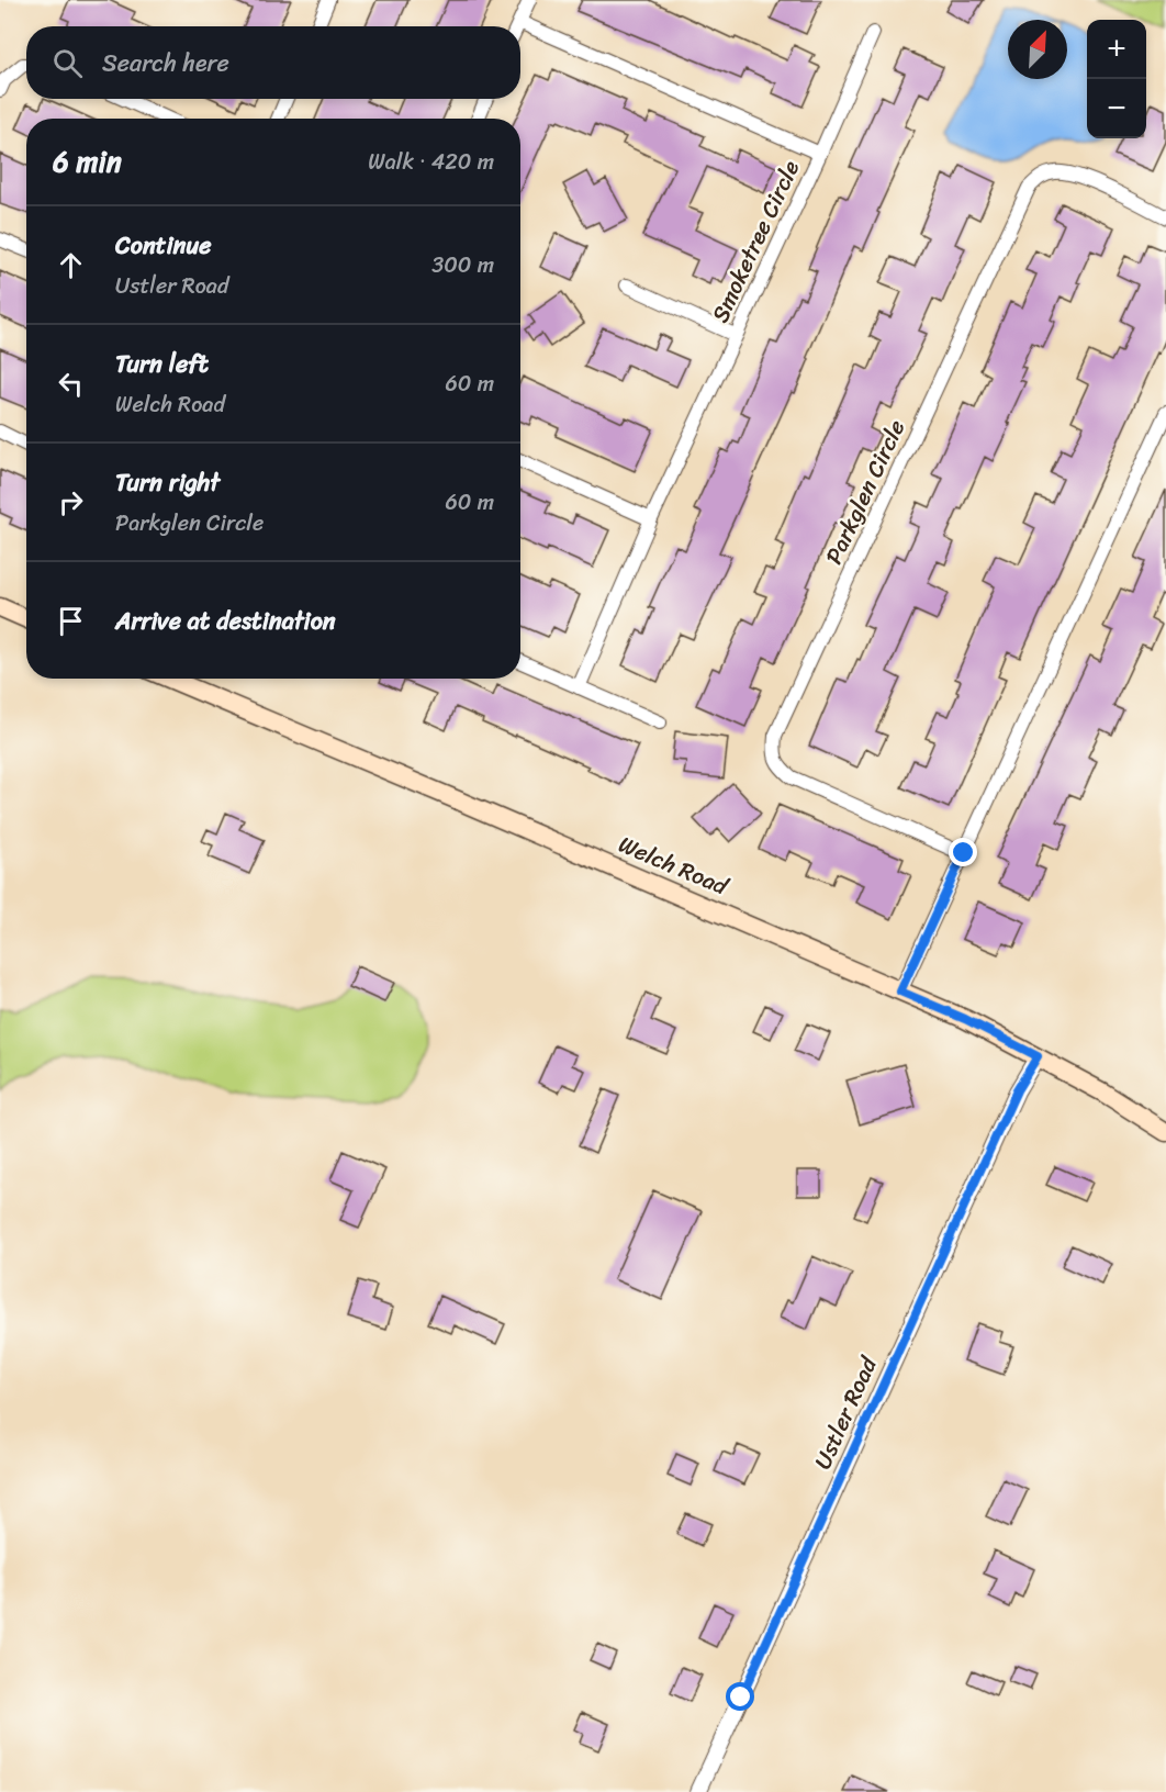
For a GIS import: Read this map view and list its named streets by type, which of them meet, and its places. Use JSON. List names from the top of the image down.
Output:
{
  "streets": {
    "main road": ["Welch Road"],
    "street": ["Smoketree Circle", "Parkglen Circle", "Ustler Road"]
  },
  "crossings": [
    ["Welch Road", "Ustler Road"]
  ],
  "north": "top right",
  "page": {
    "map_buttons": ["+", "−"],
    "search": "Search here",
    "heading": ["6 min", "Walk · 420 m"],
    "list": [
      ["Continue", "Ustler Road", "300 m"],
      ["Turn left", "Welch Road", "60 m"],
      ["Turn right", "Parkglen Circle", "60 m"],
      "Arrive at destination"
    ]
  }
}
